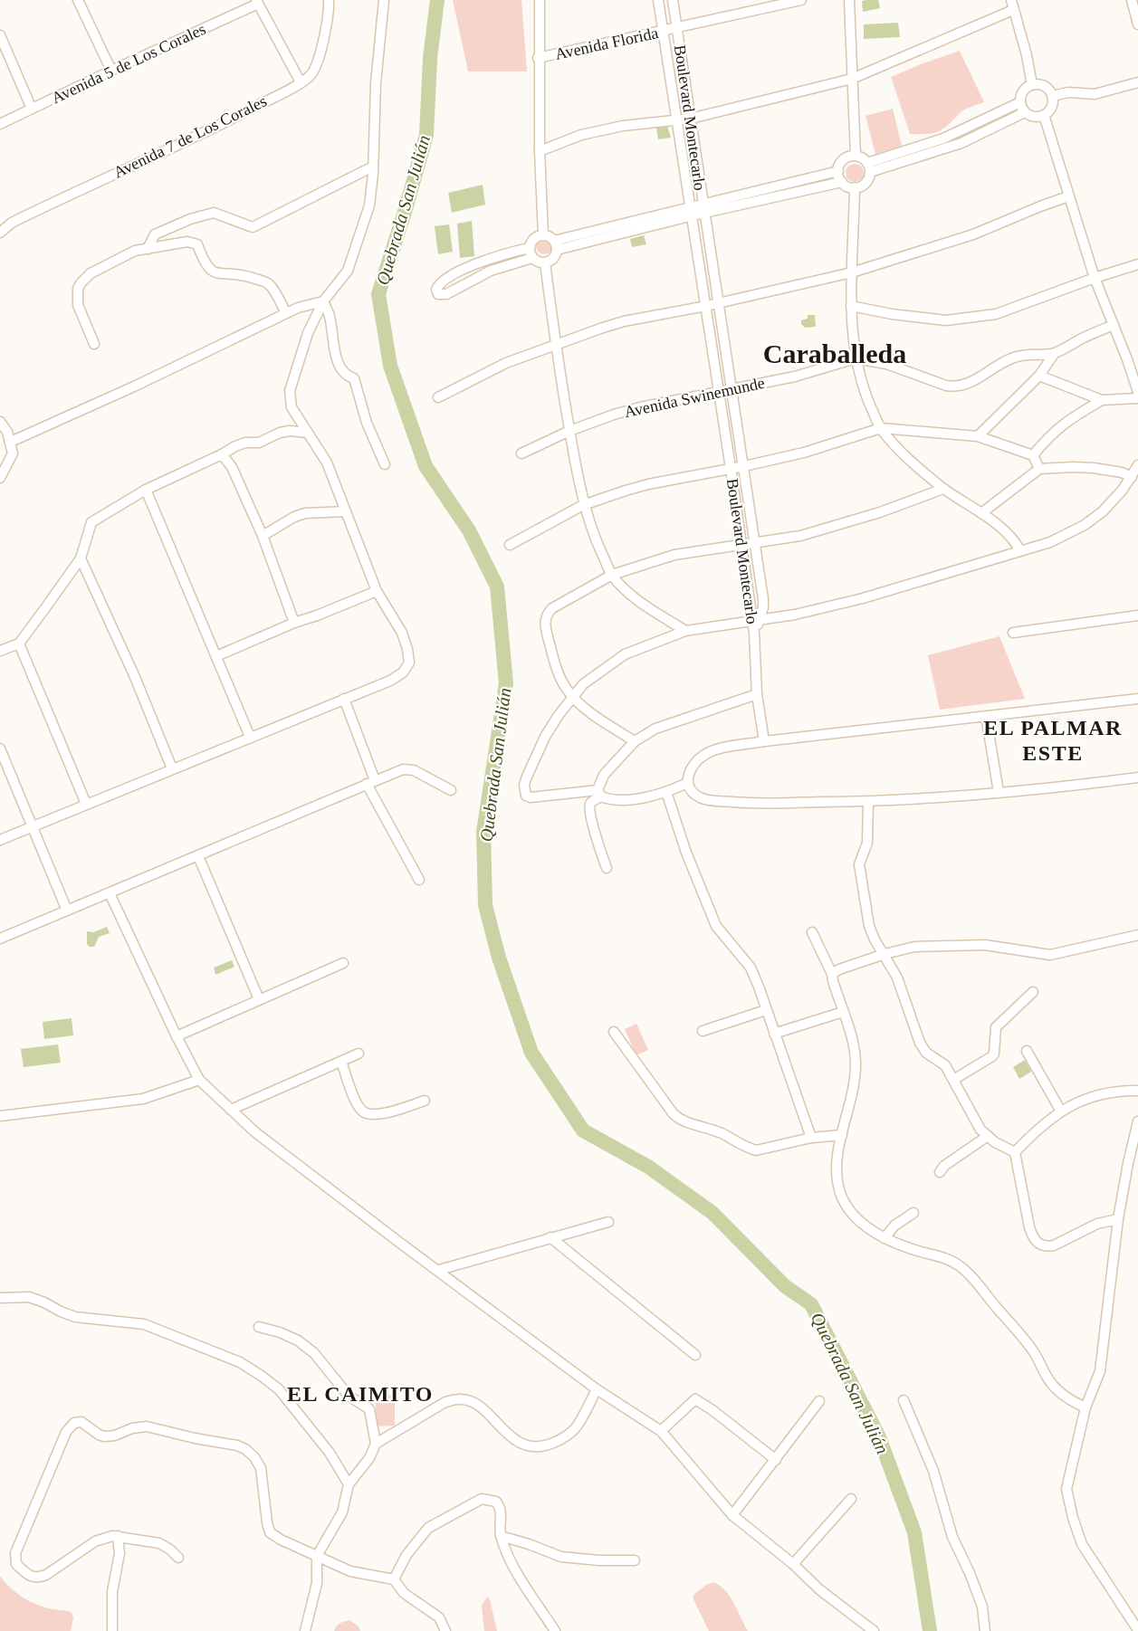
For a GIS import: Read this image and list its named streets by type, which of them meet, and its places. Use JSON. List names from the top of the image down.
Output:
{
  "streets": {
    "street": [
      "Avenida Florida",
      "Avenida 5 de Los Corales",
      "Boulevard Montecarlo",
      "Avenida 7 de Los Corales",
      "Avenida Swinemunde"
    ]
  },
  "crossings": [
    ["Avenida Florida", "Boulevard Montecarlo"],
    ["Boulevard Montecarlo", "Avenida Swinemunde"]
  ],
  "districts": ["Caraballeda", "EL PALMAR ESTE", "EL CAIMITO"],
  "water": ["Quebrada San Julián"]
}
